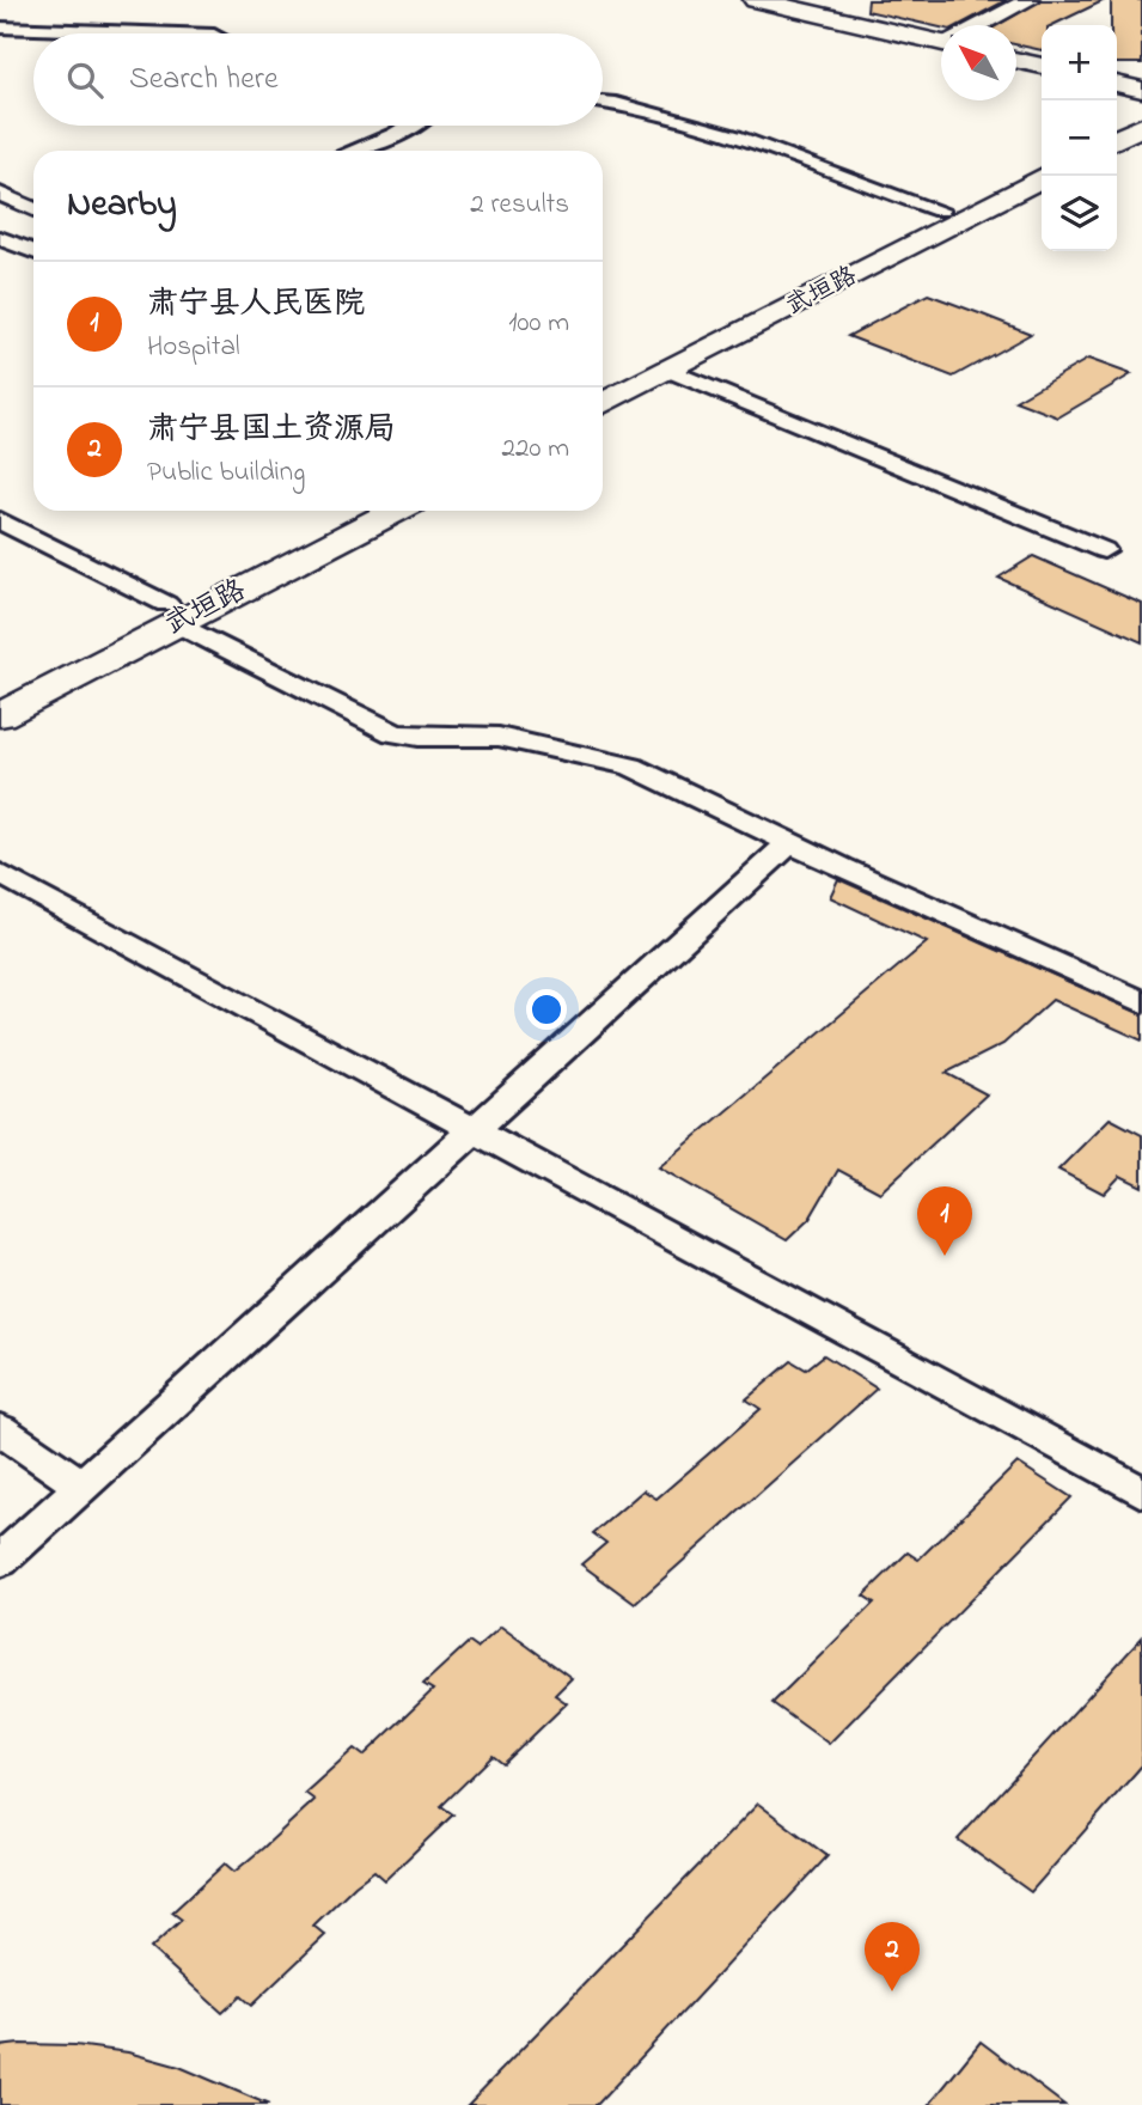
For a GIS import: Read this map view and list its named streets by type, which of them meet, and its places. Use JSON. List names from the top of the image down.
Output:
{
  "streets": {
    "main road": ["武垣路"]
  },
  "north": "top left",
  "page": {
    "map_buttons": ["+", "−"],
    "search": "Search here",
    "heading": ["Nearby", "2 results"],
    "list": [
      {
        "mark": "1",
        "name": "肃宁县人民医院",
        "note": "Hospital",
        "value": "100 m"
      },
      {
        "mark": "2",
        "name": "肃宁县国土资源局",
        "note": "Public building",
        "value": "220 m"
      }
    ],
    "pins": ["1", "2"]
  }
}
